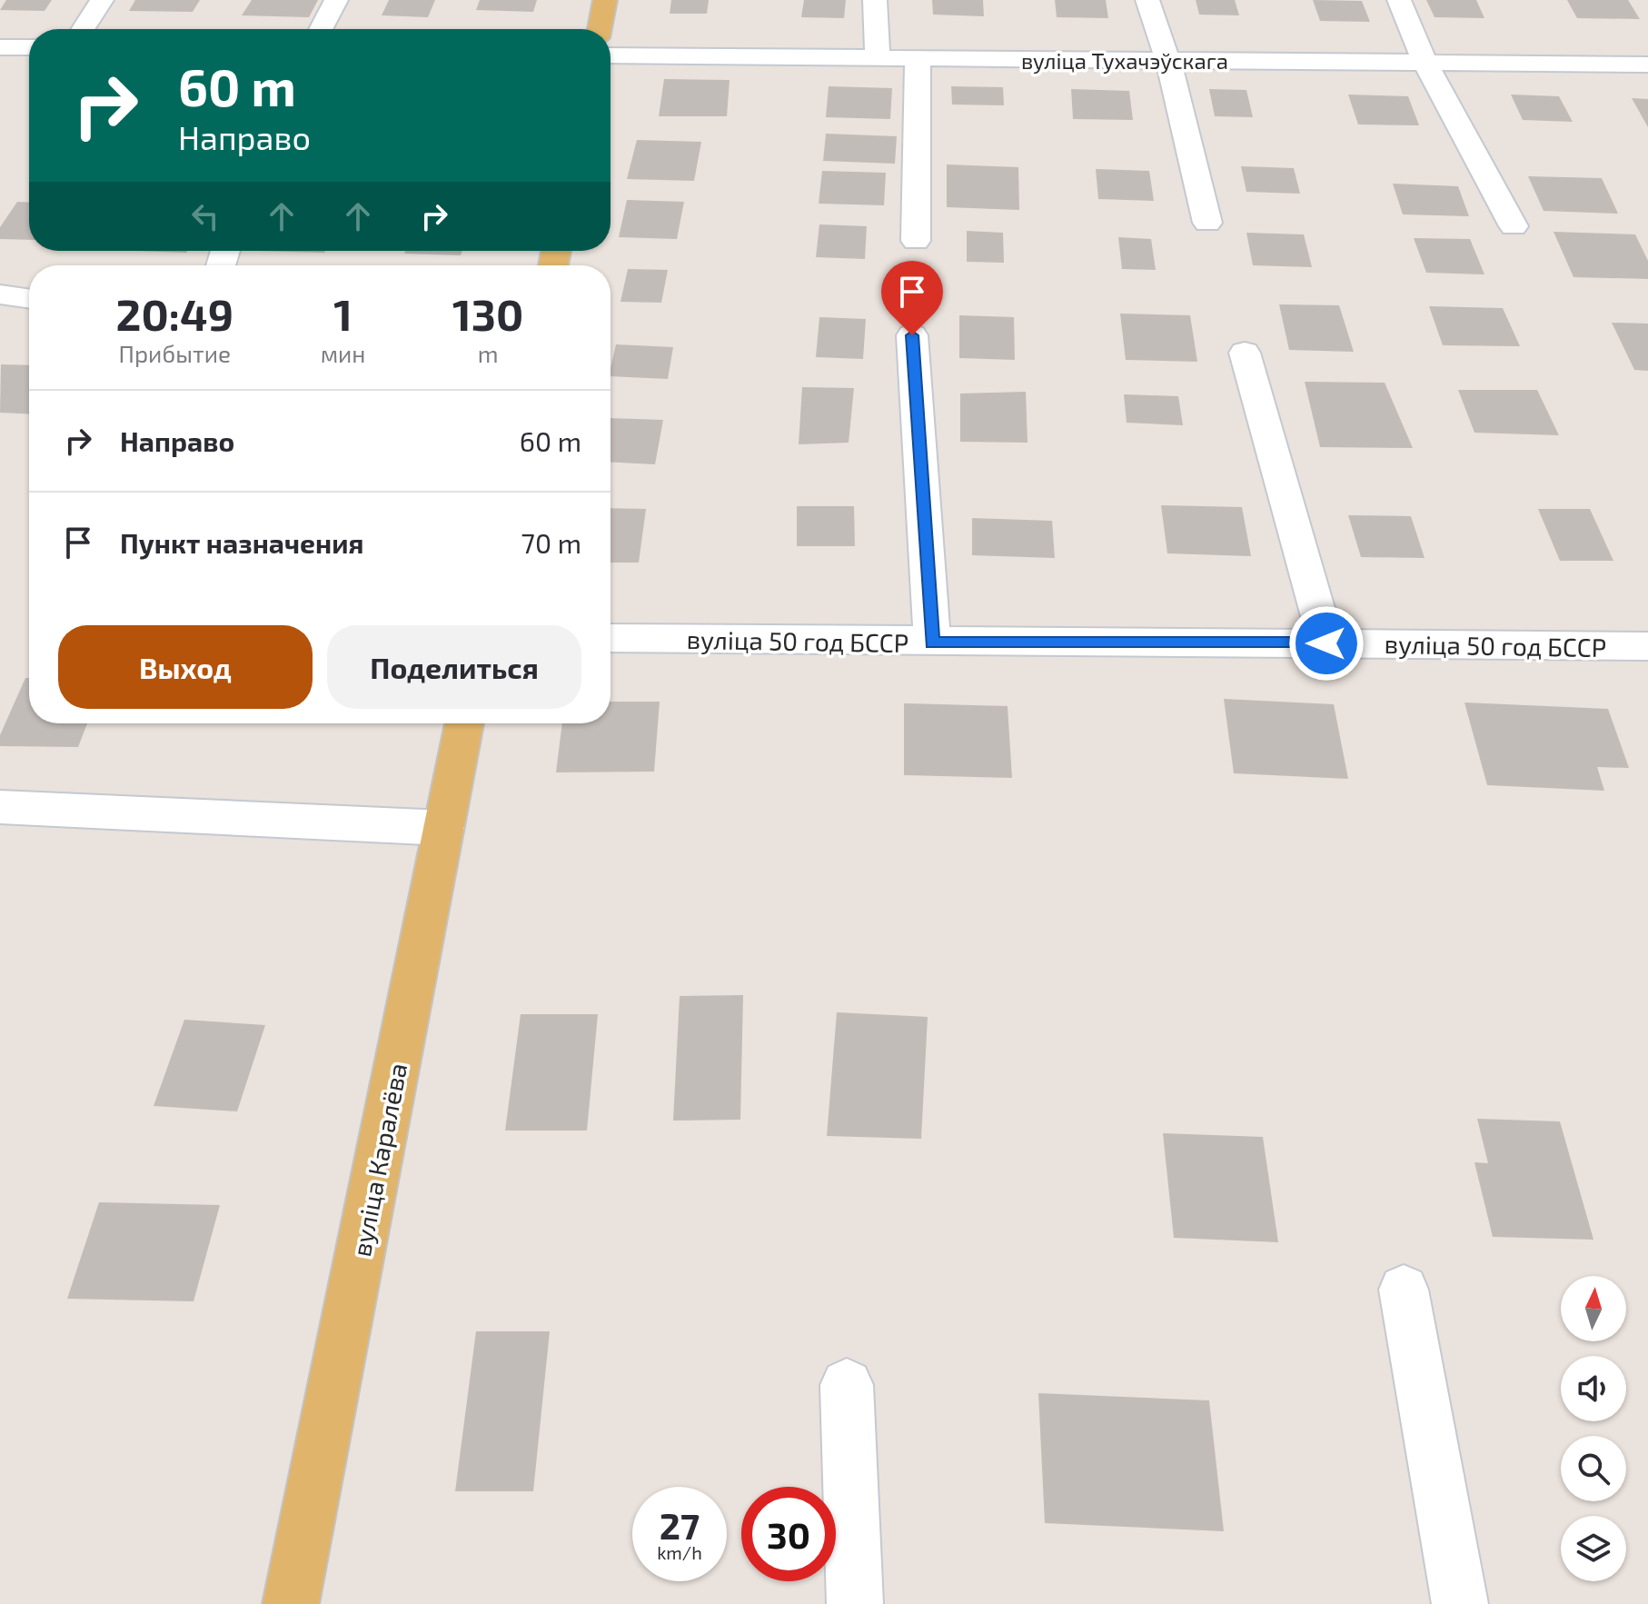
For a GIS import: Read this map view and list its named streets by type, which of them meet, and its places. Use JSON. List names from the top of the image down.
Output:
{
  "streets": {
    "main road": ["вуліца Каралёва"],
    "street": ["вуліца Тухачэўскага", "вуліца 50 год БССР"]
  },
  "north": "top",
  "page": {
    "turn": ["60 m", "Направо"],
    "eta": [
      "20:49",
      "Прибытие",
      "1",
      "мин",
      "130",
      "m"
    ],
    "list": [
      {
        "name": "Направо",
        "value": "60 m"
      },
      {
        "name": "Пункт назначения",
        "value": "70 m"
      }
    ],
    "buttons": ["Выход", "Поделиться"],
    "speed": "27 km/h",
    "limit": "30"
  }
}
